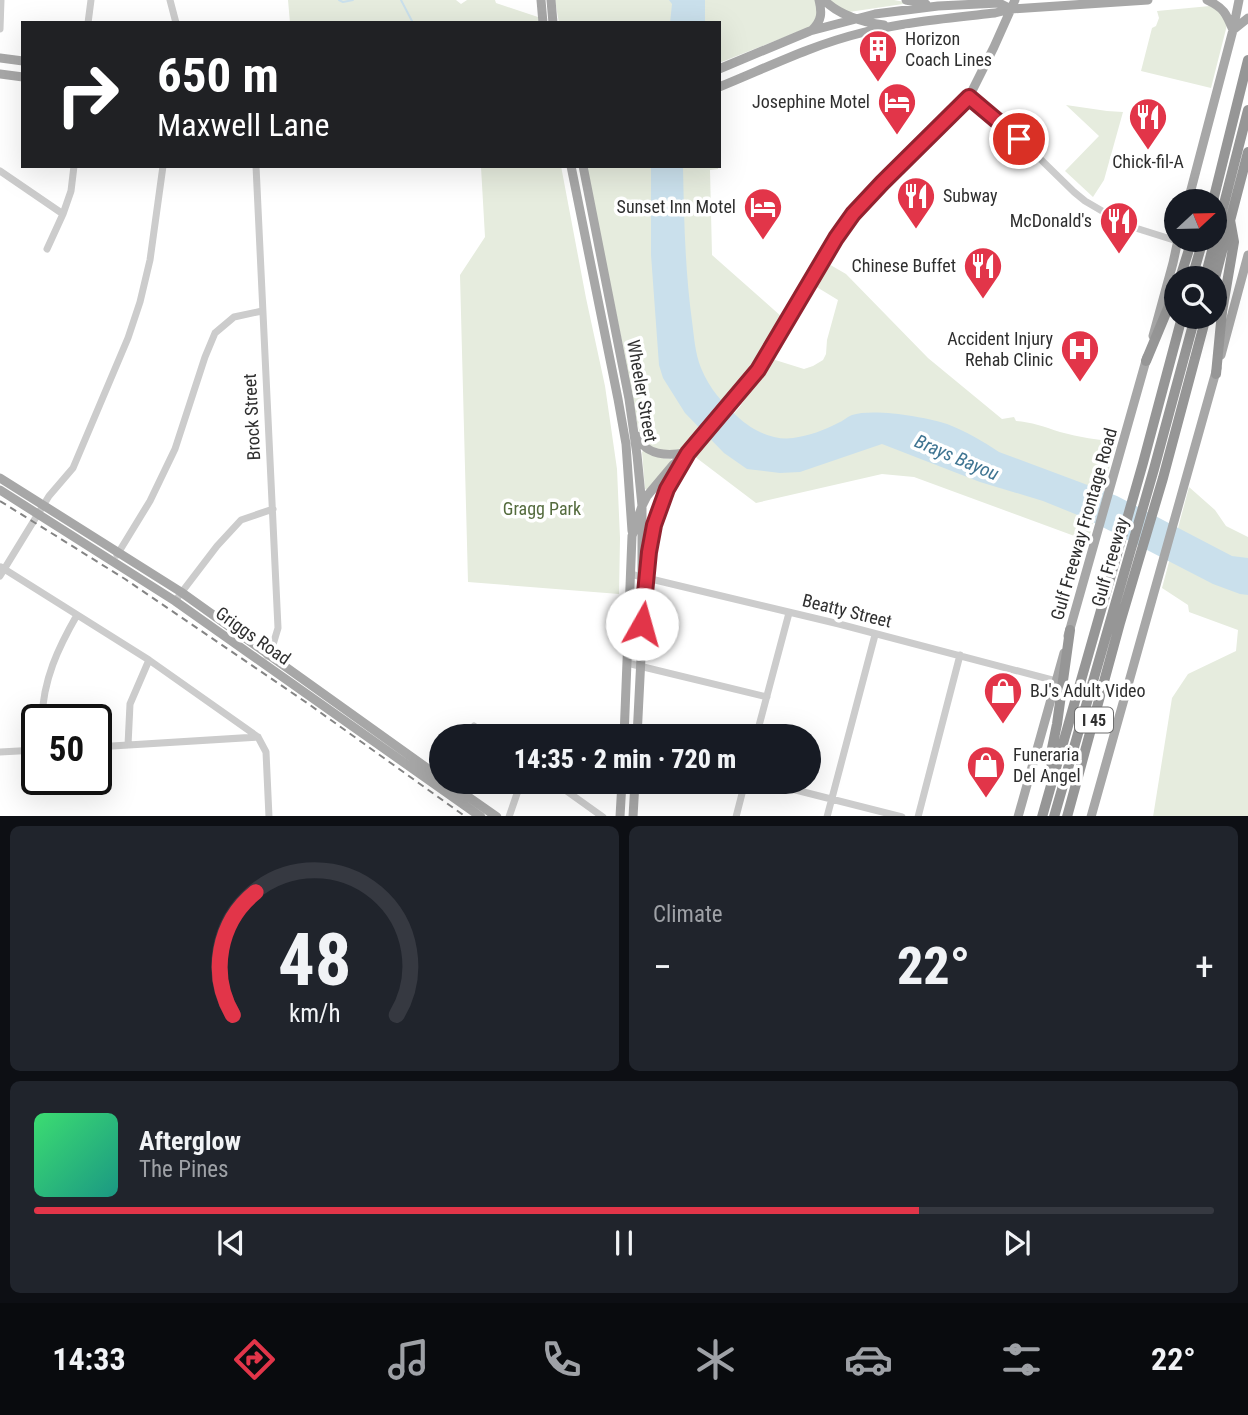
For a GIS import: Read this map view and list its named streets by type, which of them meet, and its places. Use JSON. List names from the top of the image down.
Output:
{
  "streets": {
    "highway": ["Gulf Freeway", "I 45"],
    "main road": ["Wheeler Street", "Gulf Freeway Frontage Road", "Griggs Road"],
    "street": ["Brock Street", "Beatty Street"]
  },
  "crossings": [
    ["Wheeler Street", "Beatty Street"],
    ["Brock Street", "Griggs Road"],
    ["Gulf Freeway Frontage Road", "Beatty Street"]
  ],
  "water": ["Brays Bayou"],
  "parks": ["Gragg Park"],
  "places": {
    "building": ["Horizon Coach Lines"],
    "hotel": ["Josephine Motel", "Sunset Inn Motel"],
    "restaurant": [
      "Chick-fil-A",
      "Subway",
      "McDonald's",
      "Chinese Buffet"
    ],
    "hospital": ["Accident Injury Rehab Clinic"],
    "shop": ["BJ's Adult Video", "Funeraria Del Angel"]
  },
  "north": "right",
  "page": {
    "turn": ["650 m", "Maxwell Lane"],
    "limit": "50",
    "trip": "14:35 · 2 min · 720 m",
    "tile": "Climate",
    "heat": ["−", "22°", "+"],
    "song": ["Afterglow", "The Pines"],
    "tabs": ["14:33", "22°"],
    "gauge": ["48", "km/h"]
  }
}
